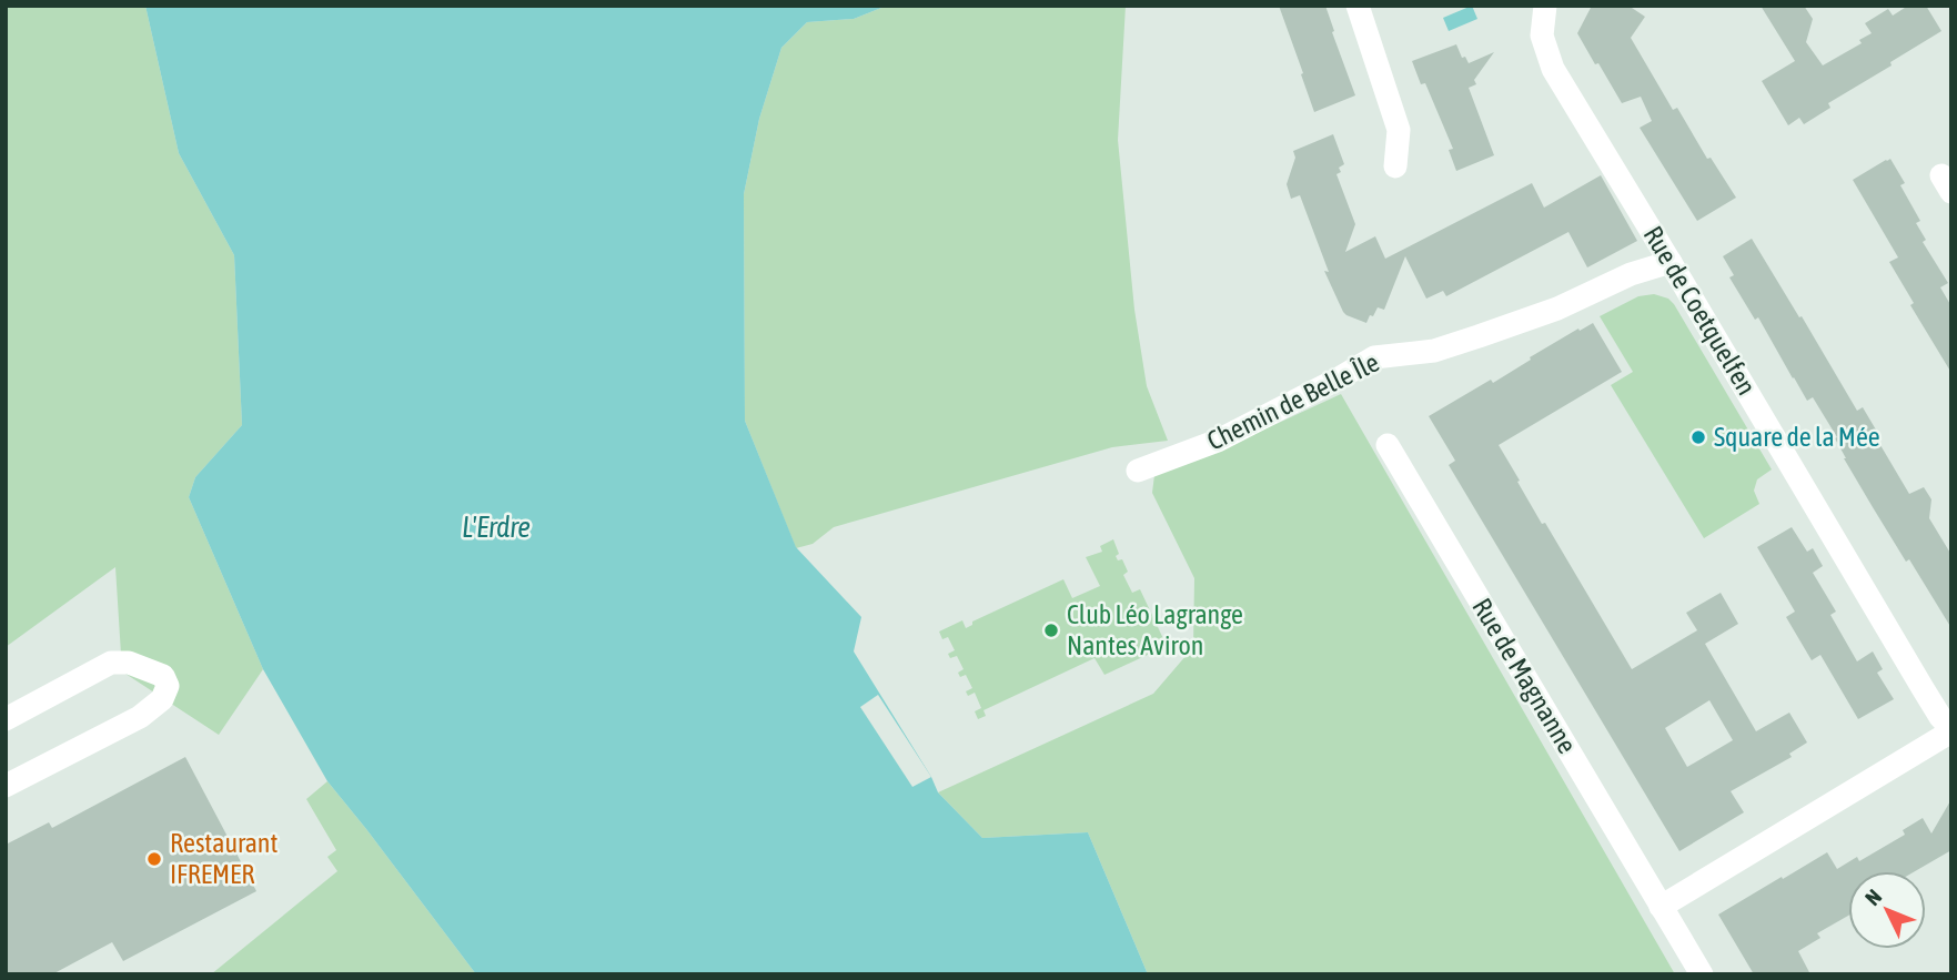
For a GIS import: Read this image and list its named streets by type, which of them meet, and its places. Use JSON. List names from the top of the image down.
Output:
{
  "streets": {
    "street": ["Rue de Coetquelfen", "Chemin de Belle Île", "Rue de Magnanne"]
  },
  "crossings": [
    ["Rue de Coetquelfen", "Chemin de Belle Île"]
  ],
  "water": ["L'Erdre"],
  "places": ["Square de la Mée", "Club Léo Lagrange Nantes Aviron", "Restaurant IFREMER"],
  "north": "top left"
}
